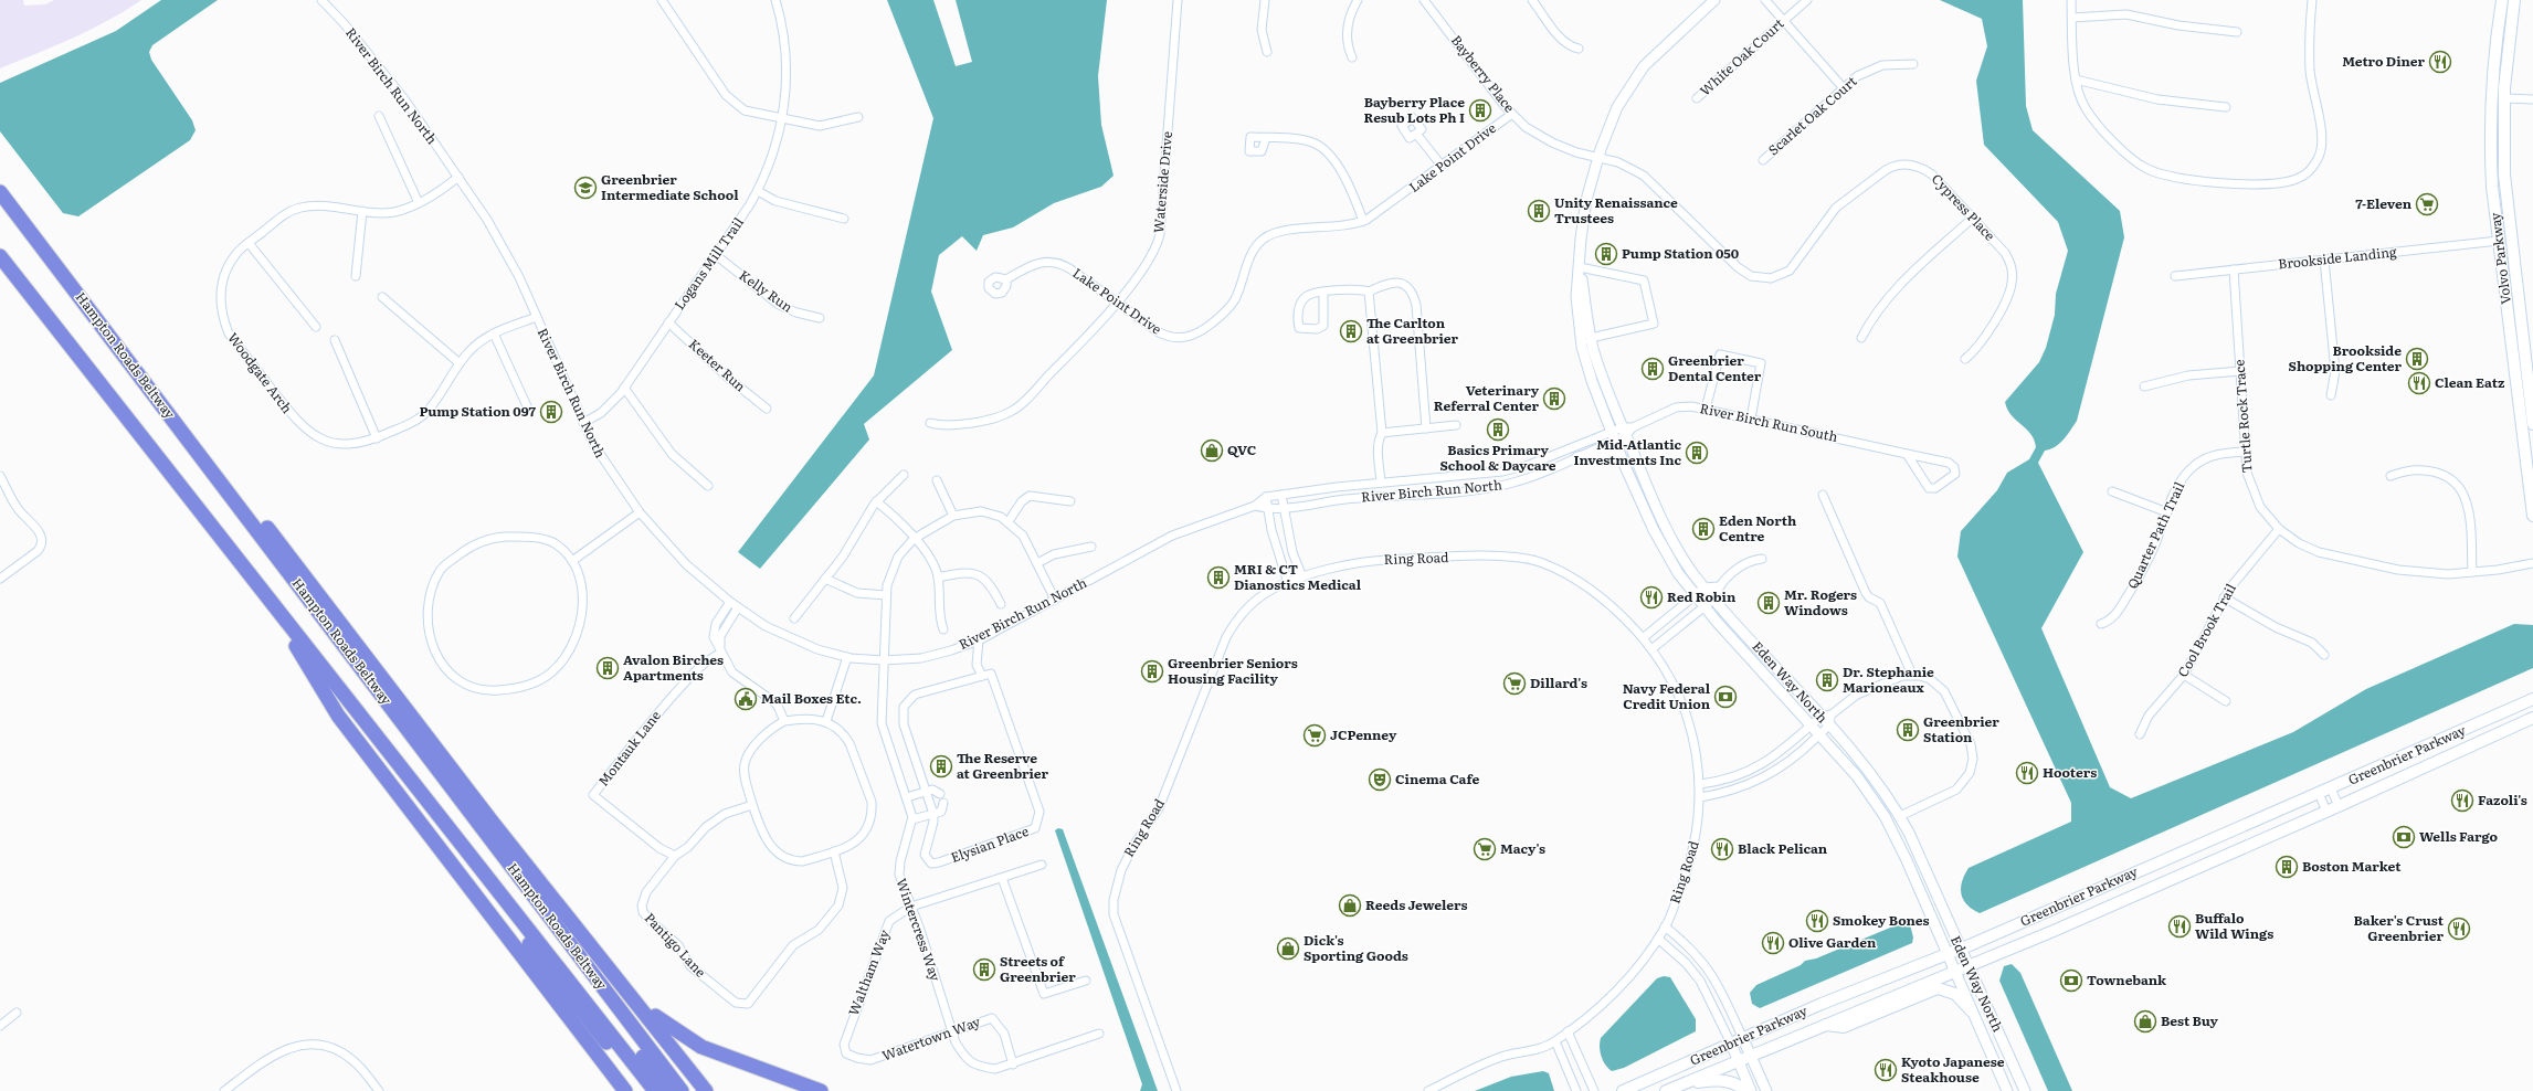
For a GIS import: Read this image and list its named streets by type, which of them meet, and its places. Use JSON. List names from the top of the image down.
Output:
{
  "streets": {
    "highway": ["Hampton Roads Beltway"],
    "main road": ["Volvo Parkway", "Greenbrier Parkway"],
    "street": [
      "White Oak Court",
      "Bayberry Place",
      "River Birch Run North",
      "Scarlet Oak Court",
      "Lake Point Drive",
      "Waterside Drive",
      "Cypress Place",
      "Brookside Landing",
      "Logans Mill Trail",
      "Kelly Run",
      "Keeter Run",
      "Woodgate Arch",
      "Turtle Rock Trace",
      "River Birch Run South",
      "Quarter Path Trail",
      "Ring Road",
      "Cool Brook Trail",
      "Eden Way North",
      "Montauk Lane",
      "Elysian Place",
      "Wintercress Way",
      "Pantigo Lane",
      "Waltham Way",
      "Watertown Way"
    ]
  },
  "crossings": [
    ["Bayberry Place", "Lake Point Drive"],
    ["Bayberry Place", "Cypress Place"],
    ["Bayberry Place", "Eden Way North"],
    ["River Birch Run North", "Logans Mill Trail"],
    ["River Birch Run North", "Woodgate Arch"],
    ["River Birch Run North", "River Birch Run South"],
    ["River Birch Run North", "Eden Way North"],
    ["Lake Point Drive", "Waterside Drive"],
    ["Cypress Place", "Eden Way North"],
    ["Brookside Landing", "Volvo Parkway"],
    ["Brookside Landing", "Turtle Rock Trace"],
    ["Logans Mill Trail", "Kelly Run"],
    ["Logans Mill Trail", "Keeter Run"],
    ["Turtle Rock Trace", "Quarter Path Trail"],
    ["Turtle Rock Trace", "Cool Brook Trail"],
    ["River Birch Run South", "Eden Way North"],
    ["Eden Way North", "Greenbrier Parkway"],
    ["Montauk Lane", "Pantigo Lane"],
    ["Wintercress Way", "Waltham Way"],
    ["Wintercress Way", "Watertown Way"],
    ["Waltham Way", "Watertown Way"]
  ],
  "places": {
    "restaurant": [
      "Metro Diner",
      "Clean Eatz",
      "Red Robin",
      "Hooters",
      "Fazoli's",
      "Black Pelican",
      "Smokey Bones",
      "Buffalo Wild Wings",
      "Baker's Crust Greenbrier",
      "Olive Garden",
      "Kyoto Japanese Steakhouse"
    ],
    "building": [
      "Bayberry Place Resub Lots Ph I",
      "Unity Renaissance Trustees",
      "Pump Station 050",
      "The Carlton at Greenbrier",
      "Brookside Shopping Center",
      "Greenbrier Dental Center",
      "Veterinary Referral Center",
      "Pump Station 097",
      "Basics Primary School & Daycare",
      "Mid-Atlantic Investments Inc",
      "Eden North Centre",
      "MRI & CT Dianostics Medical",
      "Mr. Rogers Windows",
      "Avalon Birches Apartments",
      "Greenbrier Seniors Housing Facility",
      "Dr. Stephanie Marioneaux",
      "Greenbrier Station",
      "The Reserve at Greenbrier",
      "Boston Market",
      "Streets of Greenbrier"
    ],
    "school or university": ["Greenbrier Intermediate School"],
    "supermarket": [
      "7-Eleven",
      "Dillard's",
      "JCPenney",
      "Macy's"
    ],
    "shop": [
      "QVC",
      "Reeds Jewelers",
      "Dick's Sporting Goods",
      "Best Buy"
    ],
    "bank": ["Navy Federal Credit Union", "Wells Fargo", "Townebank"],
    "public building": ["Mail Boxes Etc."],
    "theatre": ["Cinema Cafe"]
  }
}
